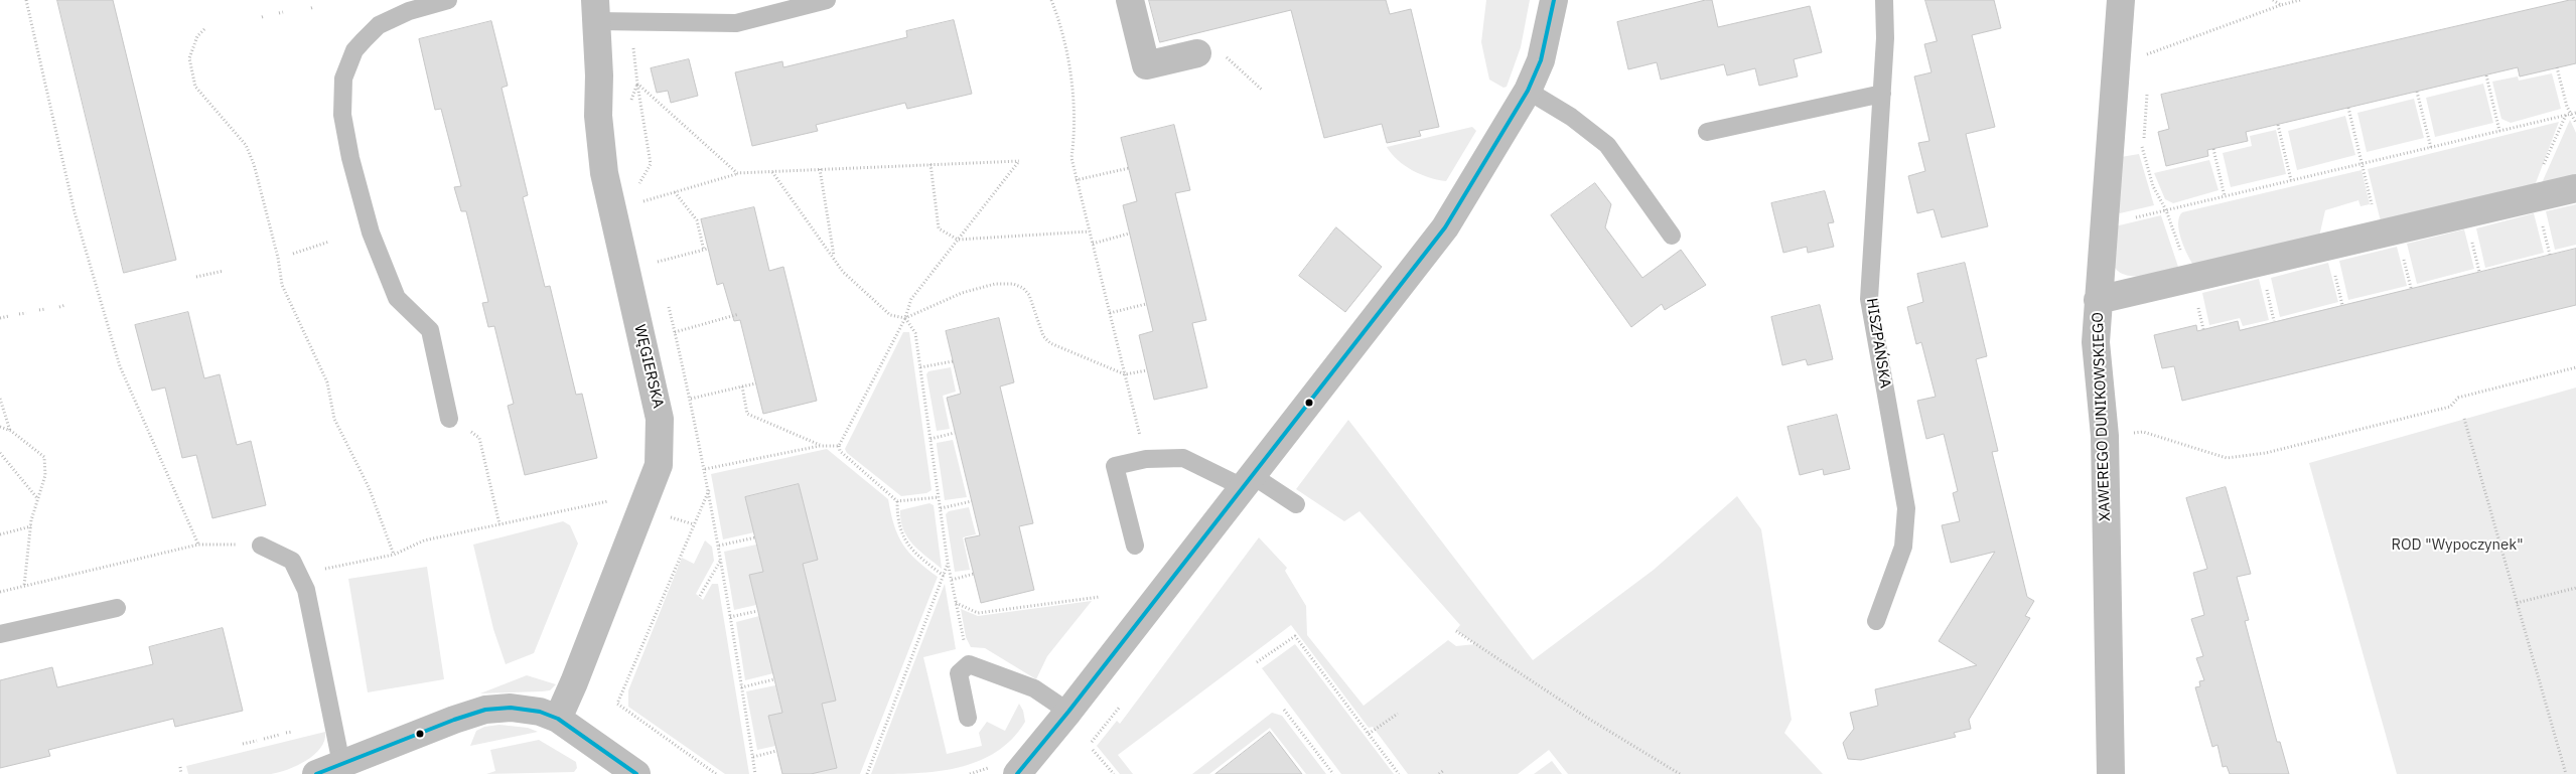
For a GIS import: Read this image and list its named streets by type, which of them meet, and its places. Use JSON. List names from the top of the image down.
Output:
{
  "streets": {
    "street": ["WĘGIERSKA", "XAWEREGO DUNIKOWSKIEGO"],
    "lane": ["HISZPAŃSKA"]
  },
  "parks": ["ROD \"Wypoczynek\""]
}
